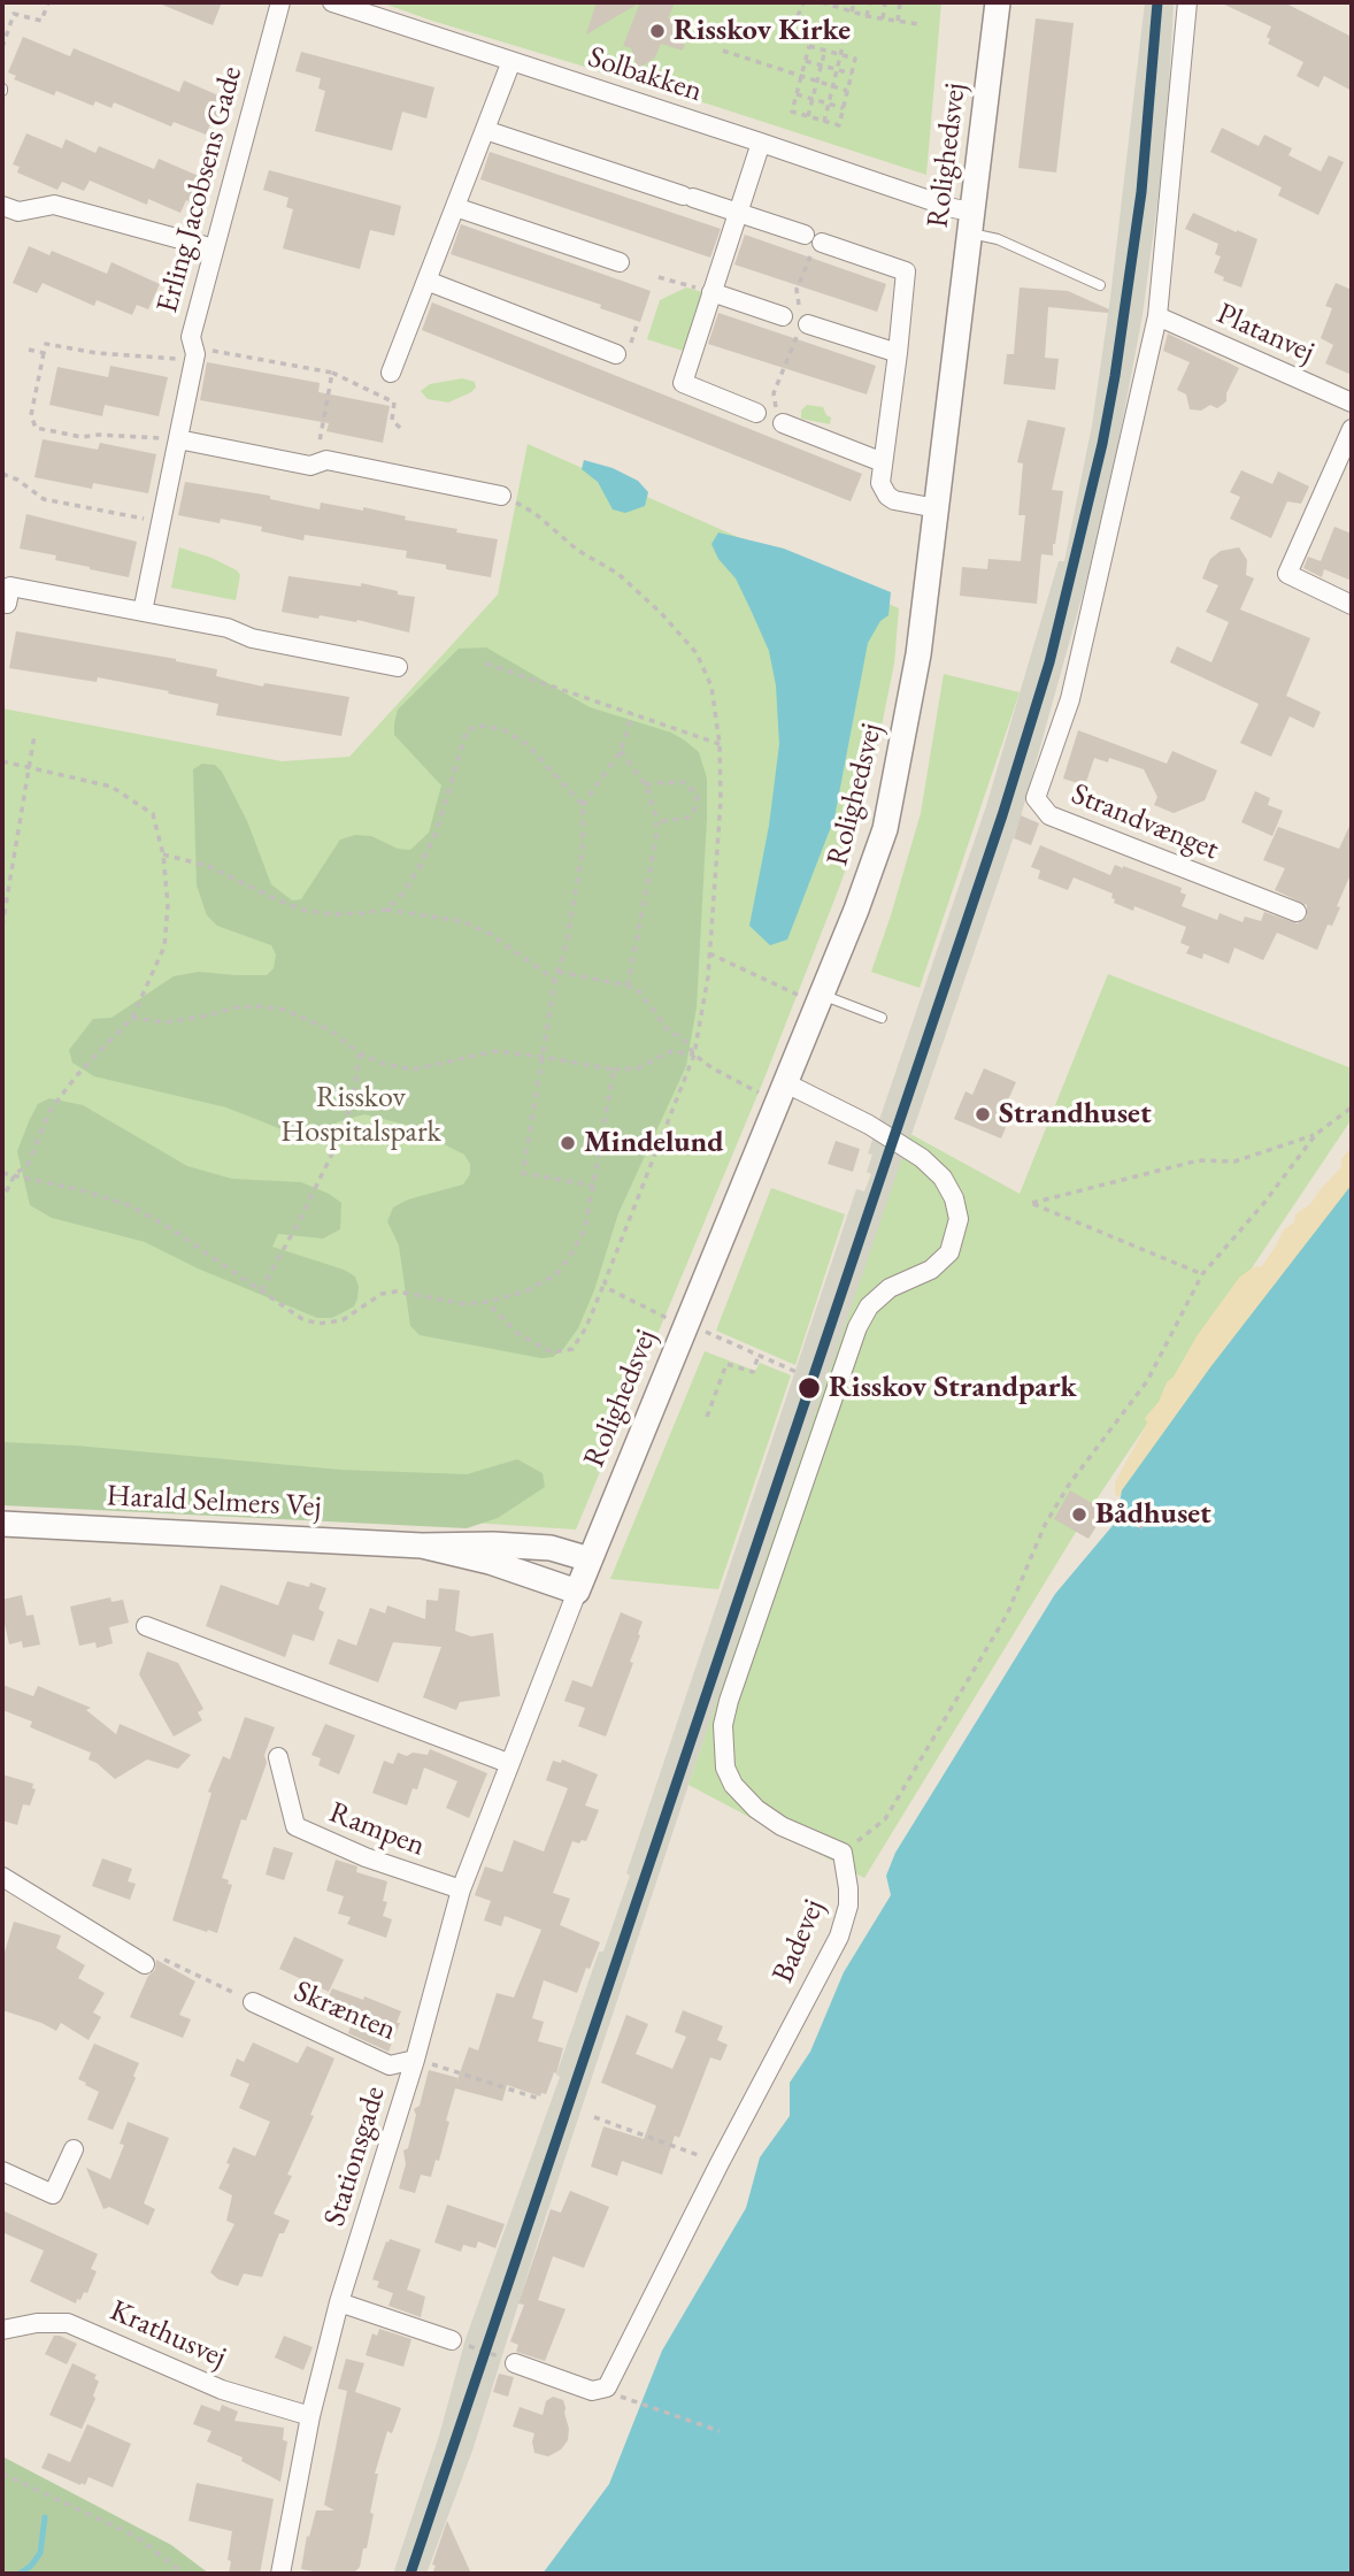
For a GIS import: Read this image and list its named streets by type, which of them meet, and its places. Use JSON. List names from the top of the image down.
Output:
{
  "streets": {
    "street": [
      "Solbakken",
      "Rolighedsvej",
      "Erling Jacobsens Gade",
      "Platanvej",
      "Strandvænget",
      "Harald Selmers Vej",
      "Rampen",
      "Badevej",
      "Skrænten",
      "Stationsgade",
      "Krathusvej"
    ]
  },
  "crossings": [
    ["Solbakken", "Rolighedsvej"],
    ["Rolighedsvej", "Harald Selmers Vej"],
    ["Rolighedsvej", "Stationsgade"],
    ["Platanvej", "Strandvænget"],
    ["Harald Selmers Vej", "Stationsgade"],
    ["Rampen", "Stationsgade"],
    ["Skrænten", "Stationsgade"],
    ["Stationsgade", "Krathusvej"]
  ],
  "parks": ["Risskov Hospitalspark"],
  "places": [
    "Risskov Kirke",
    "Strandhuset",
    "Mindelund",
    "Risskov Strandpark",
    "Bådhuset"
  ]
}
